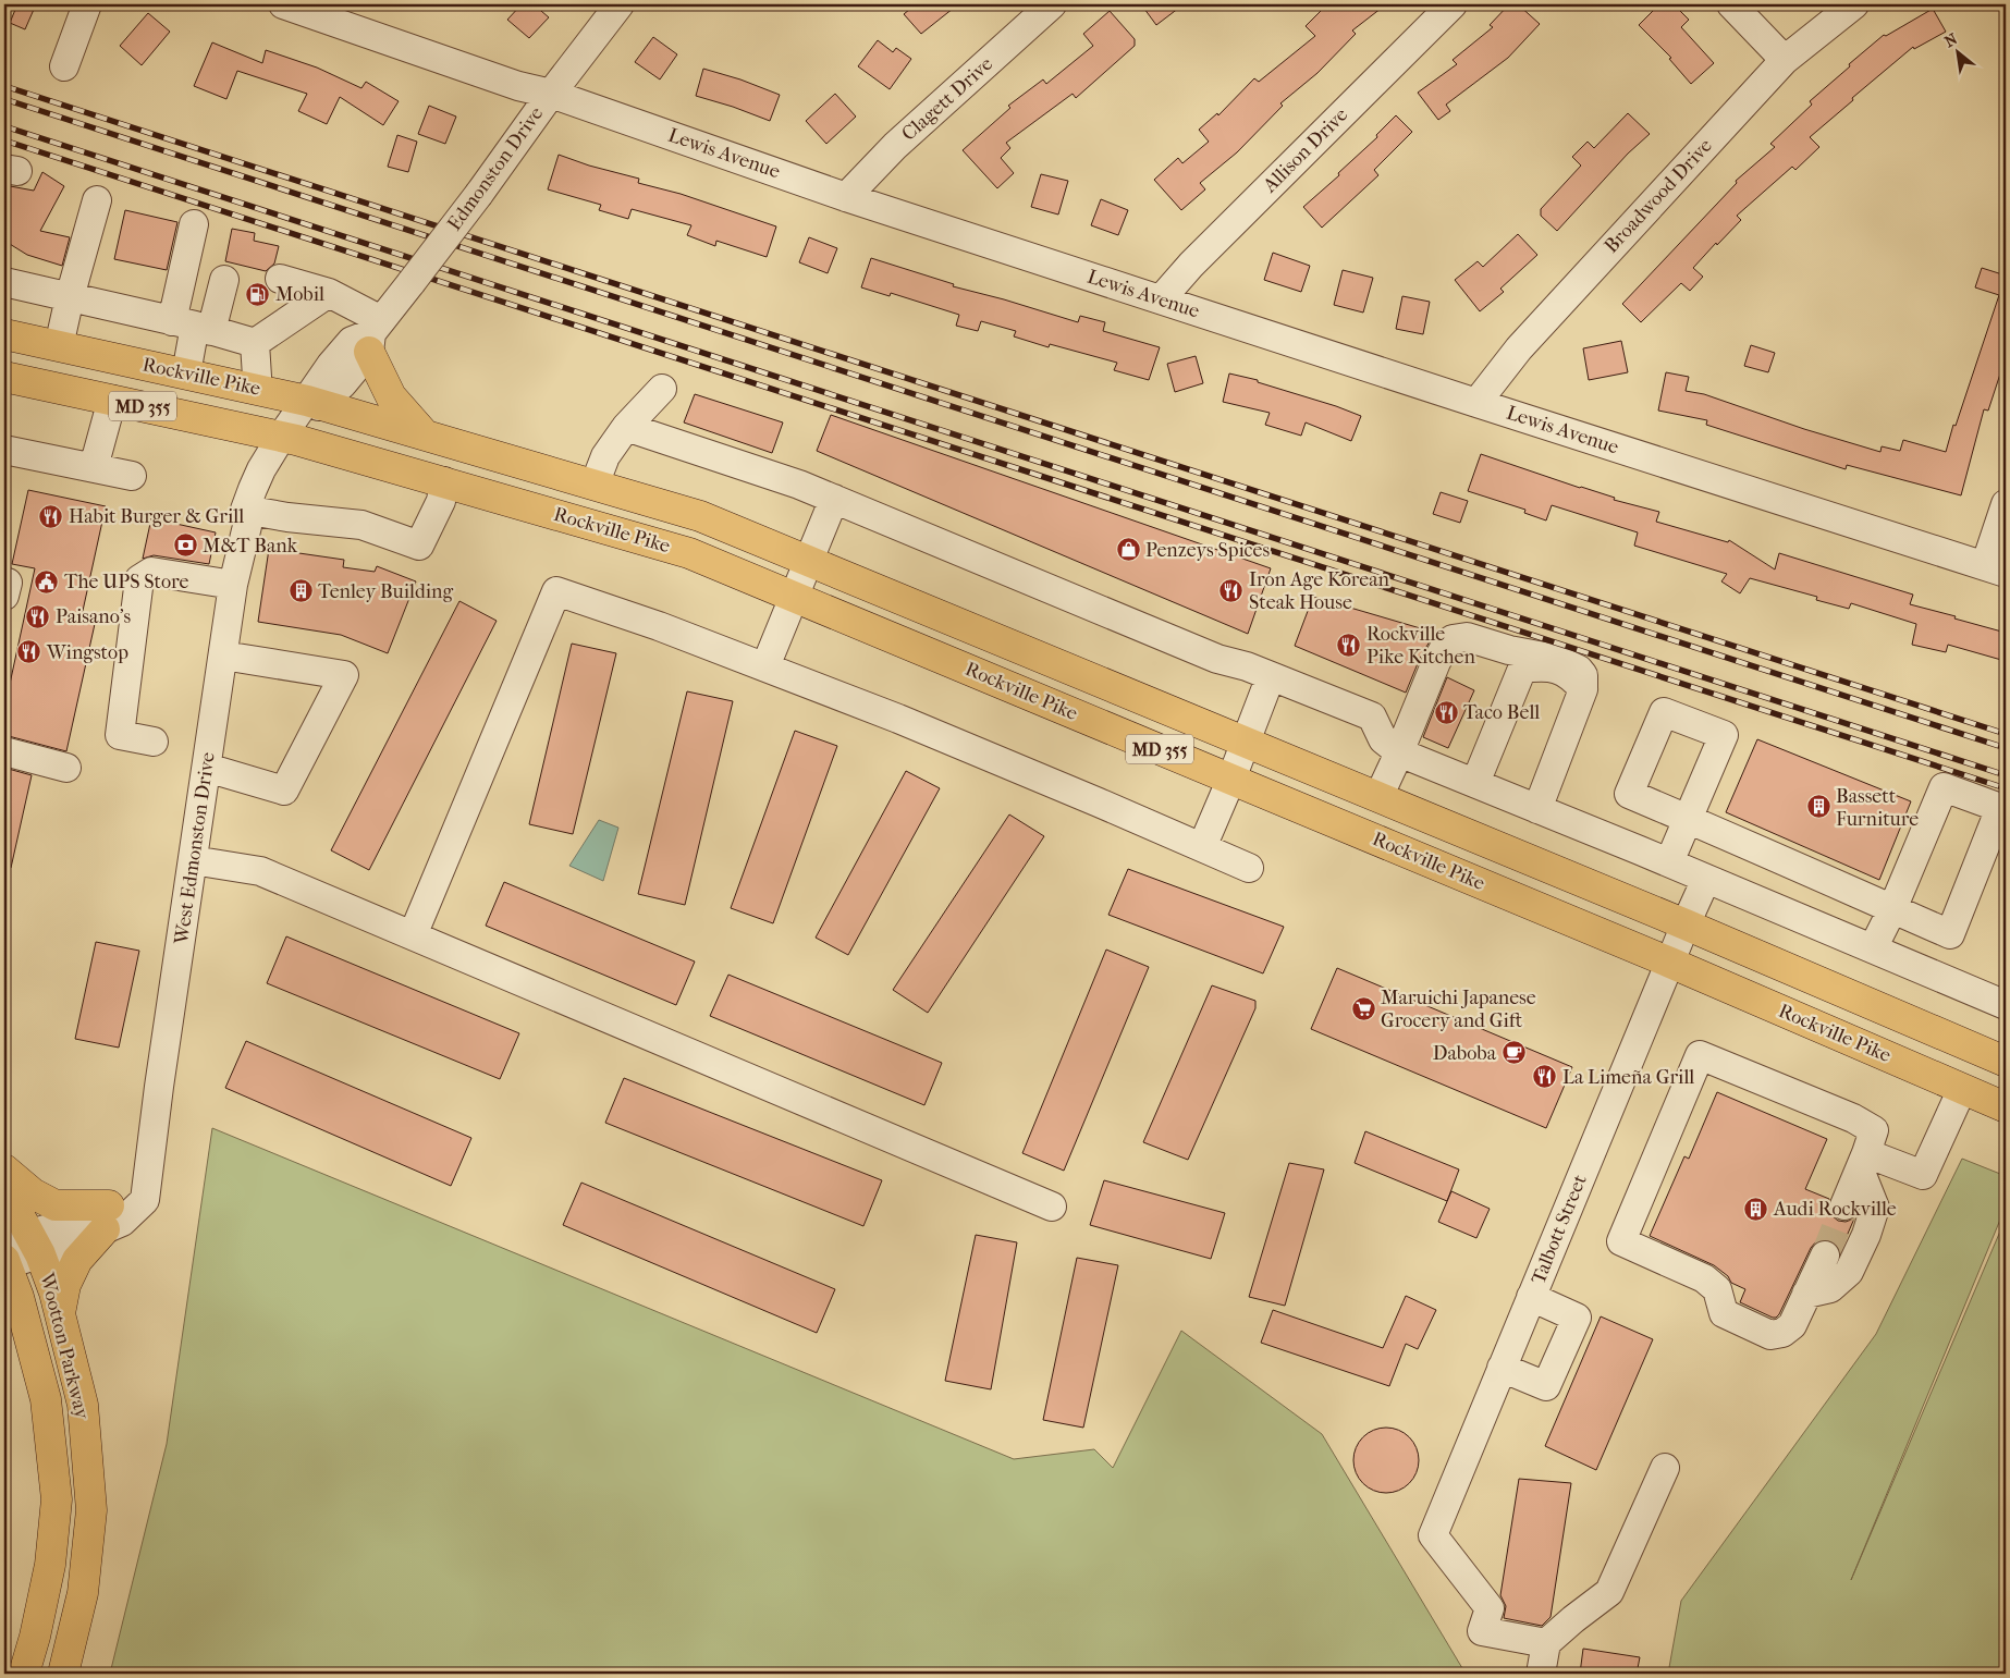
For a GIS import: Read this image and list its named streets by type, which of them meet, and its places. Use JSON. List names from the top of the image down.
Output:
{
  "streets": {
    "main road": ["Rockville Pike", "MD 355", "Wootton Parkway"],
    "street": [
      "Clagett Drive",
      "Allison Drive",
      "Lewis Avenue",
      "Edmonston Drive",
      "Broadwood Drive",
      "West Edmonston Drive",
      "Talbott Street"
    ]
  },
  "crossings": [
    ["Clagett Drive", "Lewis Avenue"],
    ["Allison Drive", "Lewis Avenue"],
    ["Lewis Avenue", "Edmonston Drive"],
    ["Lewis Avenue", "Broadwood Drive"],
    ["Edmonston Drive", "Rockville Pike"],
    ["Edmonston Drive", "West Edmonston Drive"],
    ["Rockville Pike", "West Edmonston Drive"],
    ["Rockville Pike", "Talbott Street"],
    ["West Edmonston Drive", "Wootton Parkway"]
  ],
  "places": {
    "fuel station": ["Mobil"],
    "restaurant": [
      "Habit Burger & Grill",
      "Iron Age Korean Steak House",
      "Paisano's",
      "Rockville Pike Kitchen",
      "Wingstop",
      "Taco Bell",
      "La Limeña Grill"
    ],
    "bank": ["M&T Bank"],
    "shop": ["Penzeys Spices"],
    "public building": ["The UPS Store"],
    "building": ["Tenley Building", "Bassett Furniture", "Audi Rockville"],
    "supermarket": ["Maruichi Japanese Grocery and Gift"],
    "cafe": ["Daboba"]
  },
  "north": "top left"
}
